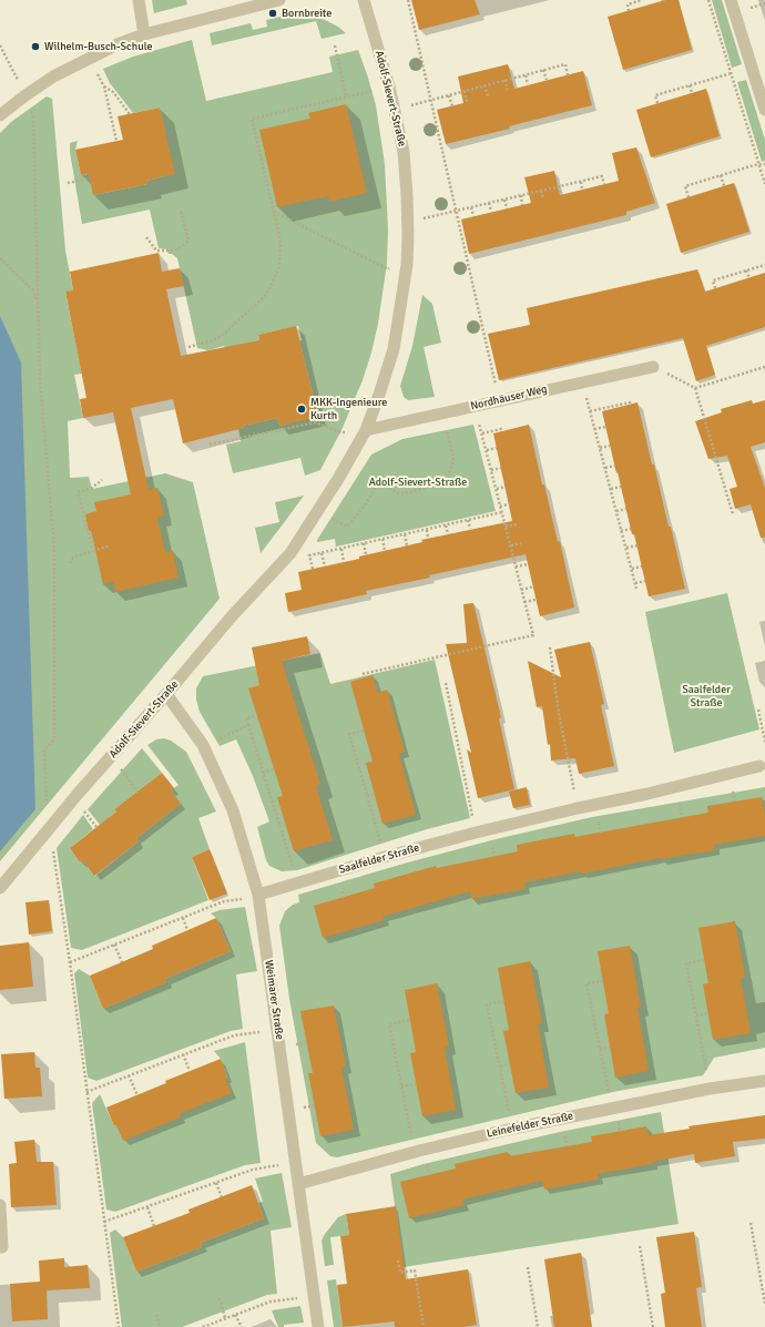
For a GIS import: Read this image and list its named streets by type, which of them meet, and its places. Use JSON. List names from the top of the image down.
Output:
{
  "streets": {
    "street": [
      "Adolf-Sievert-Straße",
      "Nordhäuser Weg",
      "Saalfelder Straße",
      "Weimarer Straße",
      "Leinefelder Straße"
    ]
  },
  "crossings": [
    ["Adolf-Sievert-Straße", "Nordhäuser Weg"],
    ["Adolf-Sievert-Straße", "Weimarer Straße"],
    ["Saalfelder Straße", "Weimarer Straße"],
    ["Weimarer Straße", "Leinefelder Straße"]
  ],
  "parks": ["Adolf-Sievert-Straße", "Saalfelder Straße"],
  "places": ["Bornbreite", "Wilhelm-Busch-Schule", "MKK-Ingenieure Kurth"]
}
